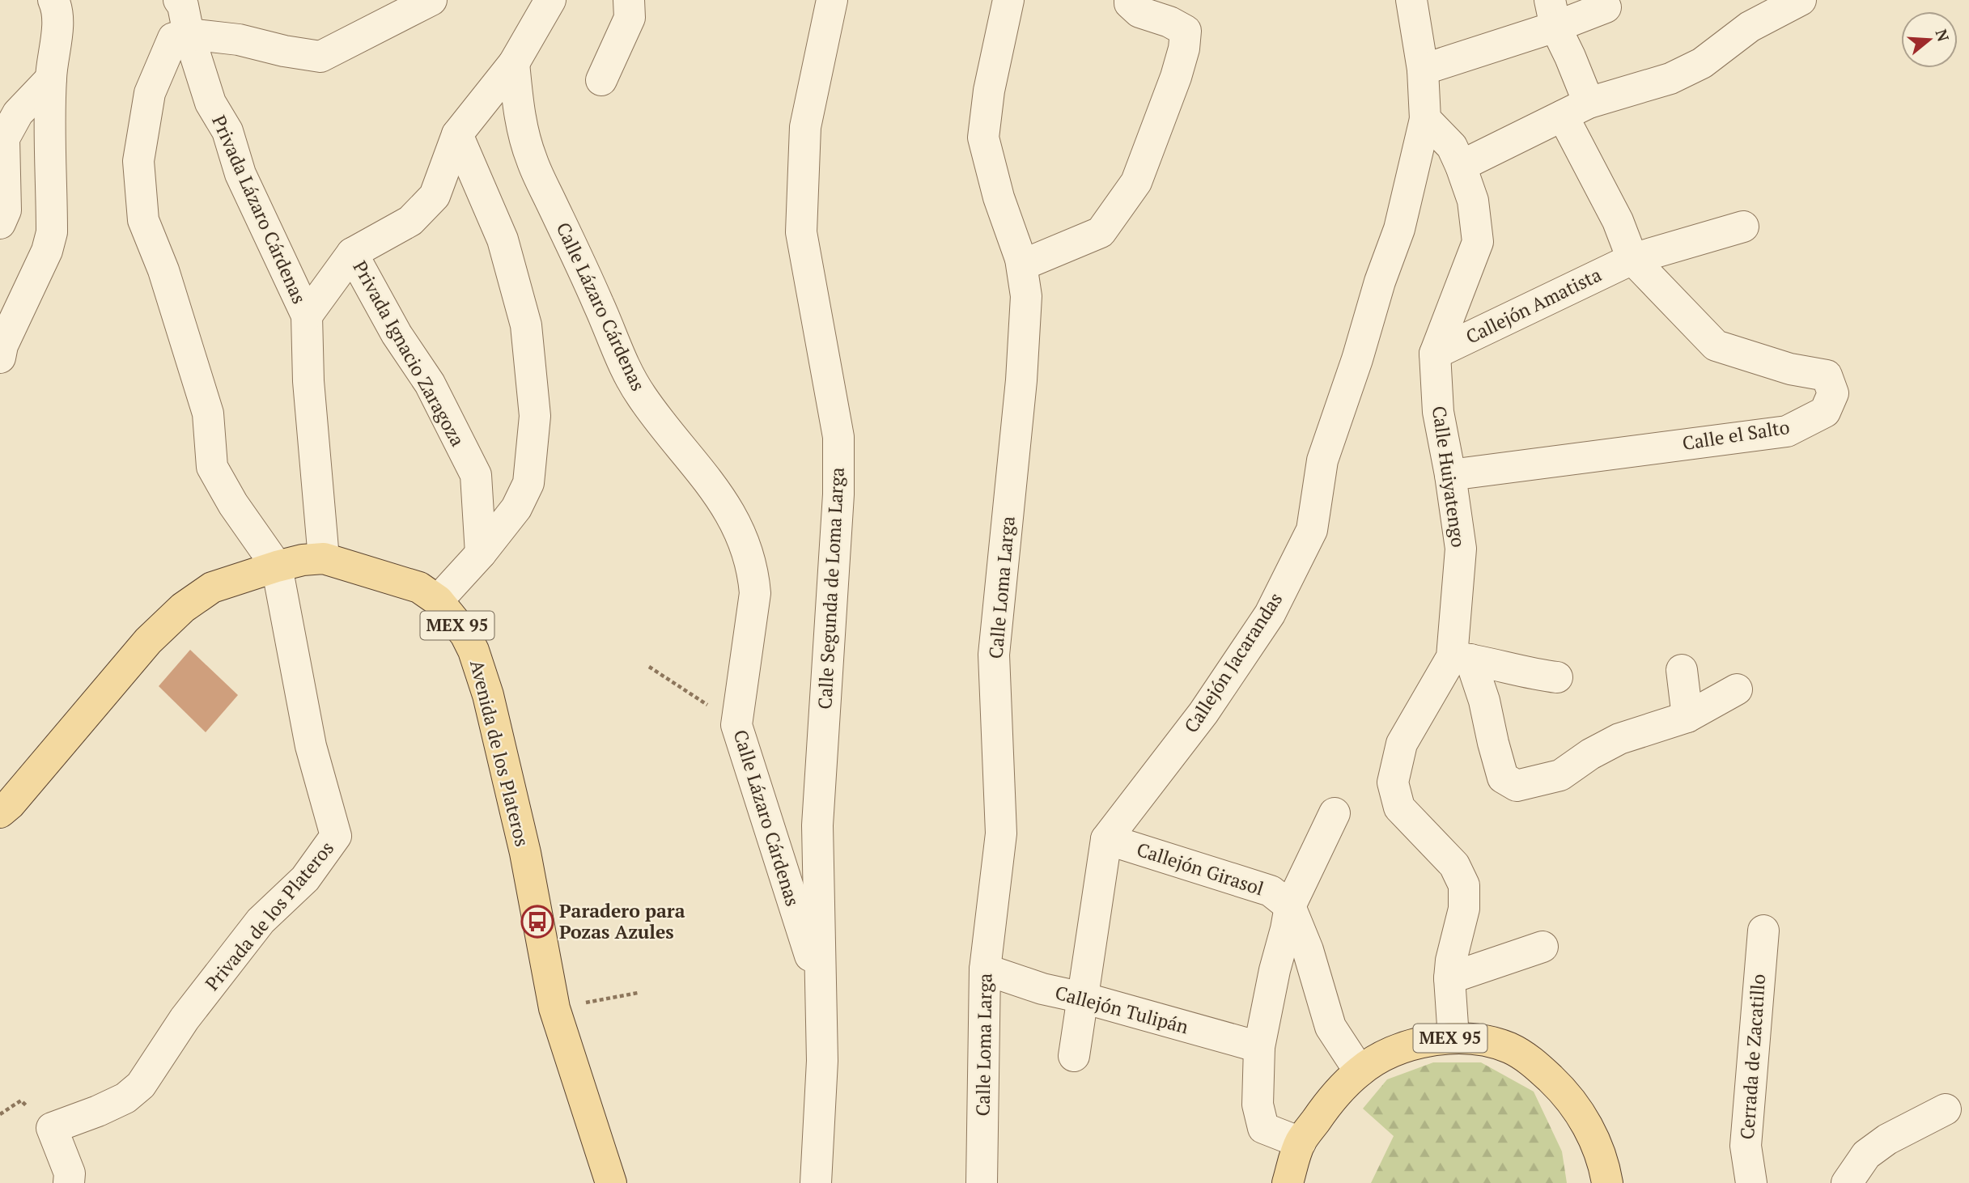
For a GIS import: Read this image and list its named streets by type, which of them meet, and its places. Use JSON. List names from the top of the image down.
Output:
{
  "streets": {
    "main road": ["MEX 95", "Avenida de los Plateros"],
    "street": [
      "Privada Lázaro Cárdenas",
      "Callejón Amatista",
      "Calle Lázaro Cárdenas",
      "Privada Ignacio Zaragoza",
      "Calle el Salto",
      "Calle Huiyatengo",
      "Calle Loma Larga",
      "Calle Segunda de Loma Larga",
      "Callejón Jacarandas",
      "Callejón Girasol",
      "Privada de los Plateros",
      "Callejón Tulipán",
      "Cerrada de Zacatillo"
    ]
  },
  "crossings": [
    ["Privada Lázaro Cárdenas", "Avenida de los Plateros"],
    ["Callejón Amatista", "Calle el Salto"],
    ["Callejón Amatista", "Calle Huiyatengo"],
    ["Calle Lázaro Cárdenas", "Calle Segunda de Loma Larga"],
    ["Calle el Salto", "Calle Huiyatengo"],
    ["Calle Huiyatengo", "MEX 95"],
    ["Calle Huiyatengo", "Callejón Jacarandas"],
    ["Calle Loma Larga", "Callejón Tulipán"],
    ["Callejón Jacarandas", "Callejón Girasol"],
    ["Callejón Jacarandas", "Callejón Tulipán"],
    ["Avenida de los Plateros", "Privada de los Plateros"]
  ],
  "places": {
    "bus stop": ["Paradero para Pozas Azules"]
  },
  "north": "right"
}
